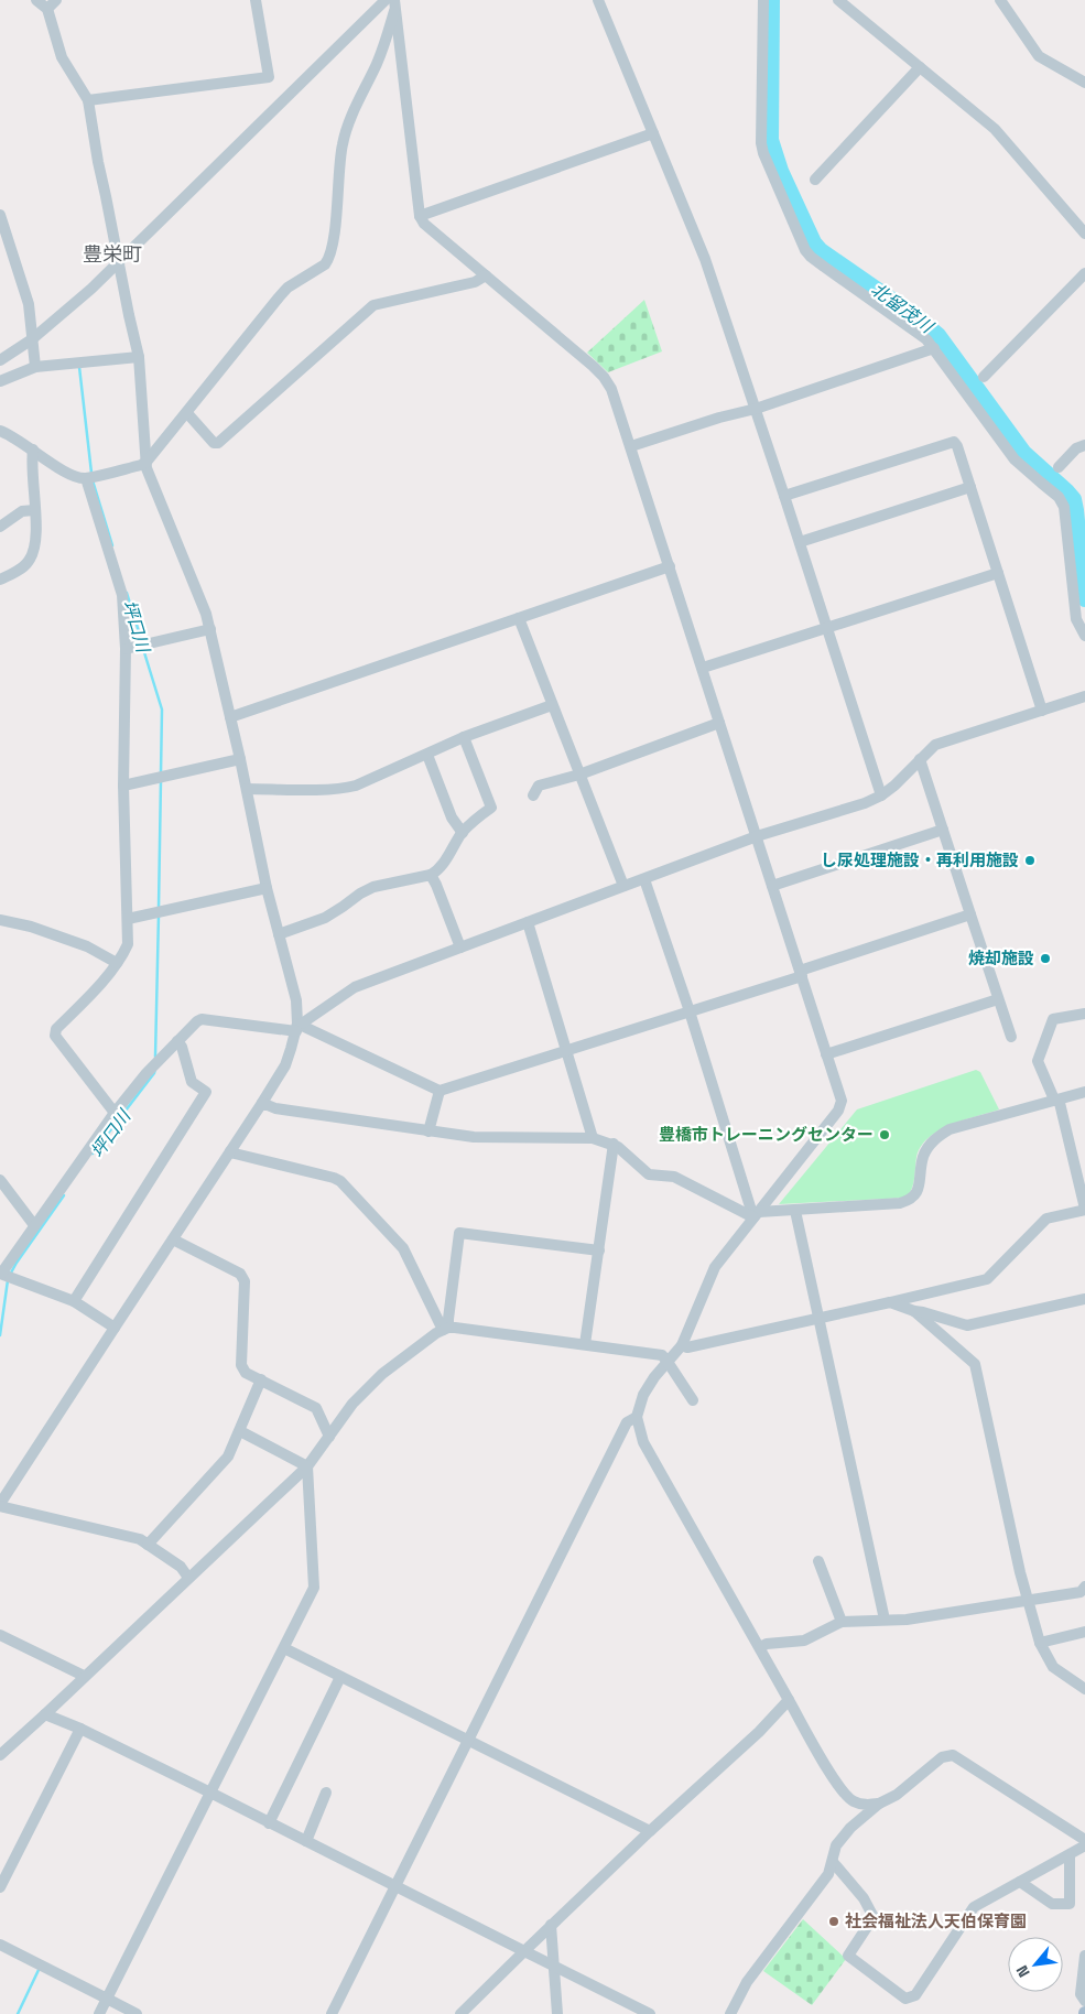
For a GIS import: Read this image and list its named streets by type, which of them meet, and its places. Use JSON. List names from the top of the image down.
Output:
{
  "districts": ["豊栄町"],
  "water": ["北留茂川", "坪口川"],
  "places": [
    "し尿処理施設・再利用施設",
    "焼却施設",
    "豊橋市トレーニングセンター",
    "社会福祉法人天伯保育園"
  ],
  "north": "bottom left"
}
